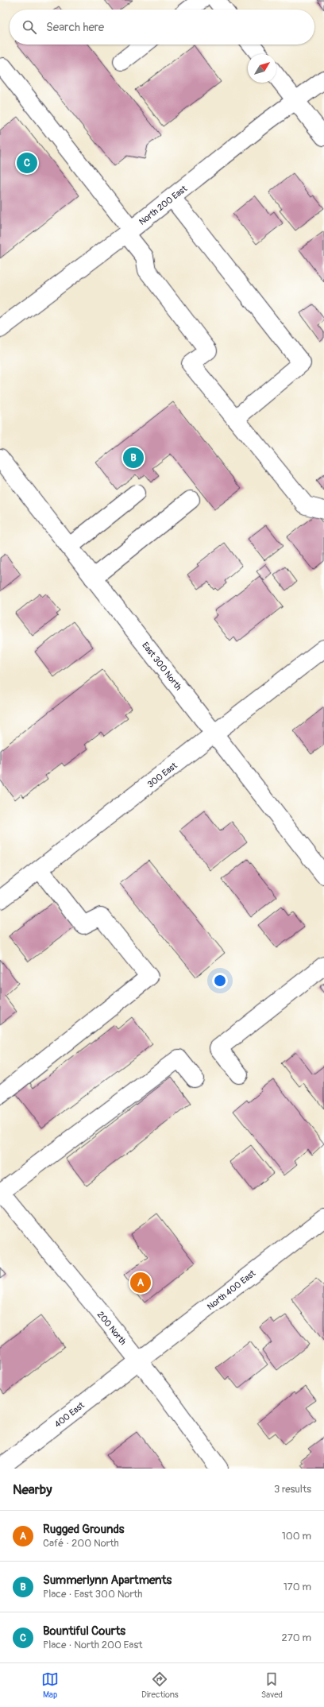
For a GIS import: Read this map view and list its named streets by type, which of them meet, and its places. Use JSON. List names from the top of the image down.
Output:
{
  "streets": {
    "street": [
      "North 200 East",
      "East 300 North",
      "300 East",
      "North 400 East",
      "200 North",
      "400 East"
    ]
  },
  "crossings": [
    ["East 300 North", "300 East"],
    ["North 400 East", "200 North"],
    ["North 400 East", "400 East"],
    ["200 North", "400 East"]
  ],
  "north": "top right",
  "page": {
    "search": "Search here",
    "pins": ["C", "B", "A"],
    "heading": ["Nearby", "3 results"],
    "list": [
      {
        "mark": "A",
        "name": "Rugged Grounds",
        "note": "Café · 200 North",
        "value": "100 m"
      },
      {
        "mark": "B",
        "name": "Summerlynn Apartments",
        "note": "Place · East 300 North",
        "value": "170 m"
      },
      {
        "mark": "C",
        "name": "Bountiful Courts",
        "note": "Place · North 200 East",
        "value": "270 m"
      }
    ],
    "nav": ["Map", "Directions", "Saved"]
  }
}
